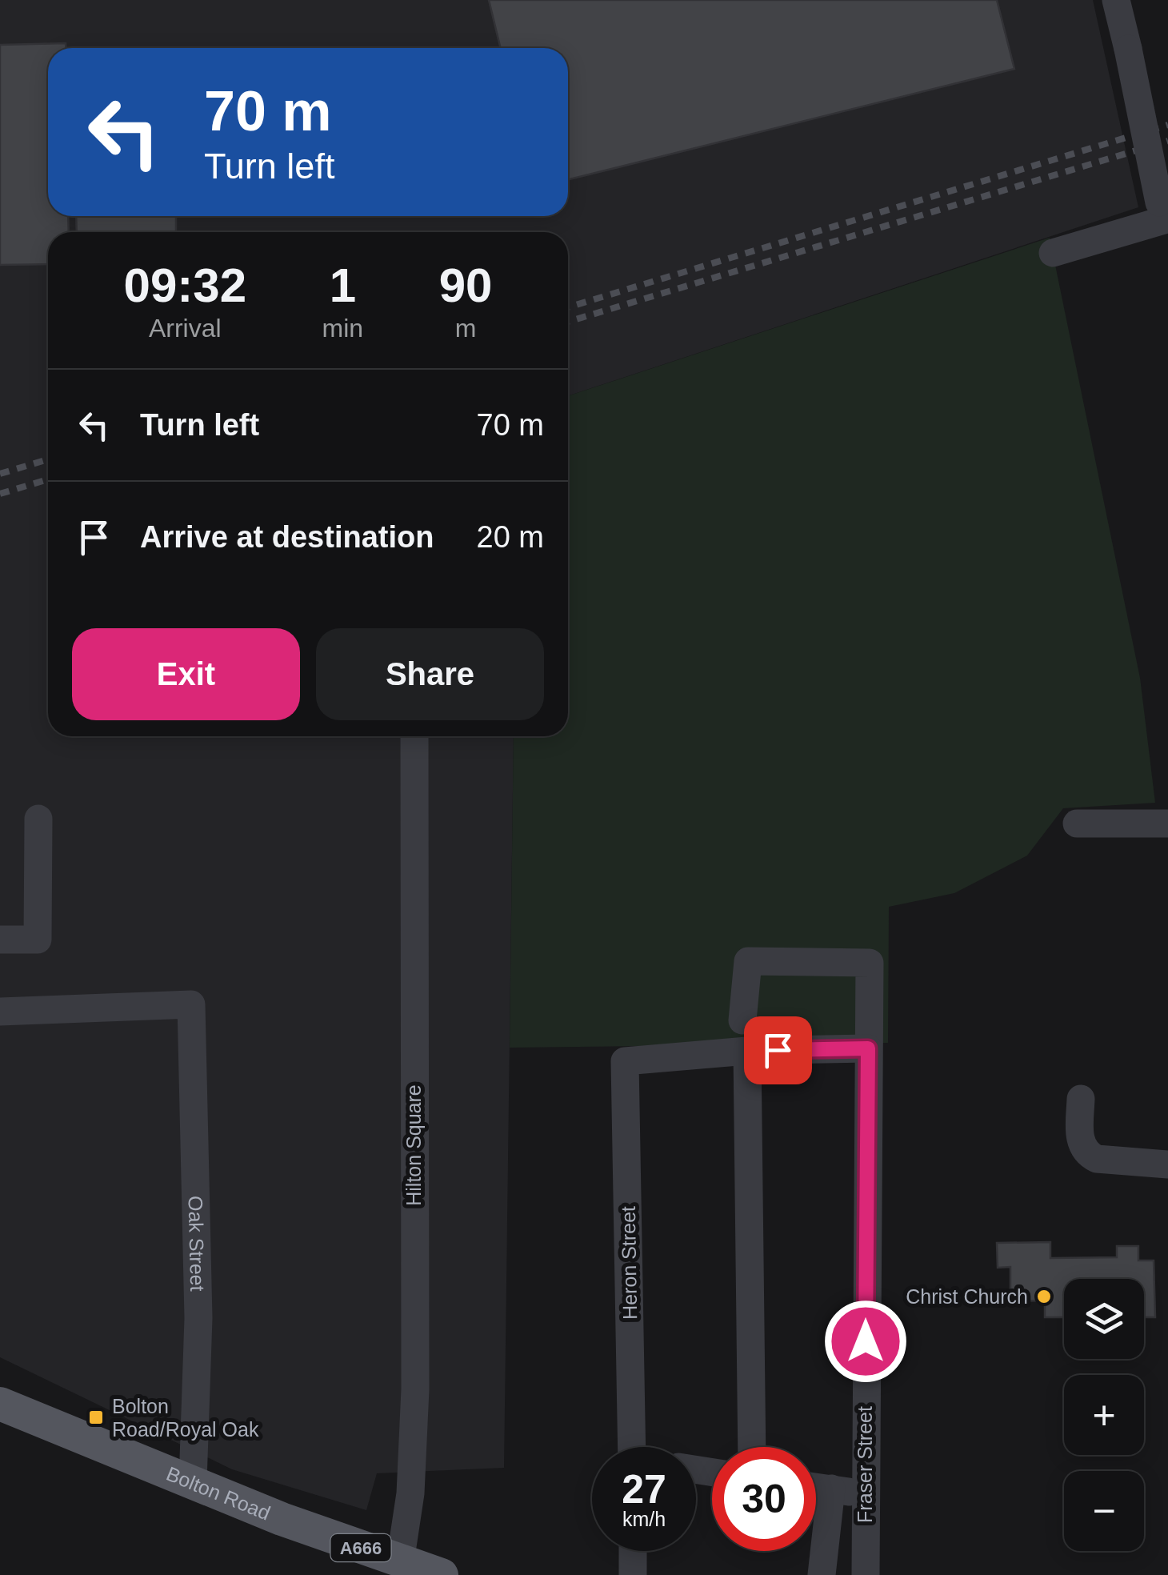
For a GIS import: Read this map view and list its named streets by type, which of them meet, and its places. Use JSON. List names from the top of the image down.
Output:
{
  "streets": {
    "main road": ["Bolton Road", "A666"],
    "street": [
      "Hilton Square",
      "Oak Street",
      "Heron Street",
      "Fraser Street"
    ]
  },
  "crossings": [
    ["Hilton Square", "Bolton Road"],
    ["Oak Street", "Bolton Road"]
  ],
  "places": {
    "other": ["Christ Church"],
    "transit": ["Bolton Road/Royal Oak"]
  },
  "page": {
    "turn": ["70 m", "Turn left"],
    "eta": [
      "09:32",
      "Arrival",
      "1",
      "min",
      "90",
      "m"
    ],
    "list": [
      {
        "name": "Turn left",
        "value": "70 m"
      },
      {
        "name": "Arrive at destination",
        "value": "20 m"
      }
    ],
    "buttons": ["Exit", "Share"],
    "map_buttons": ["+", "−"],
    "speed": "27 km/h",
    "limit": "30"
  }
}
